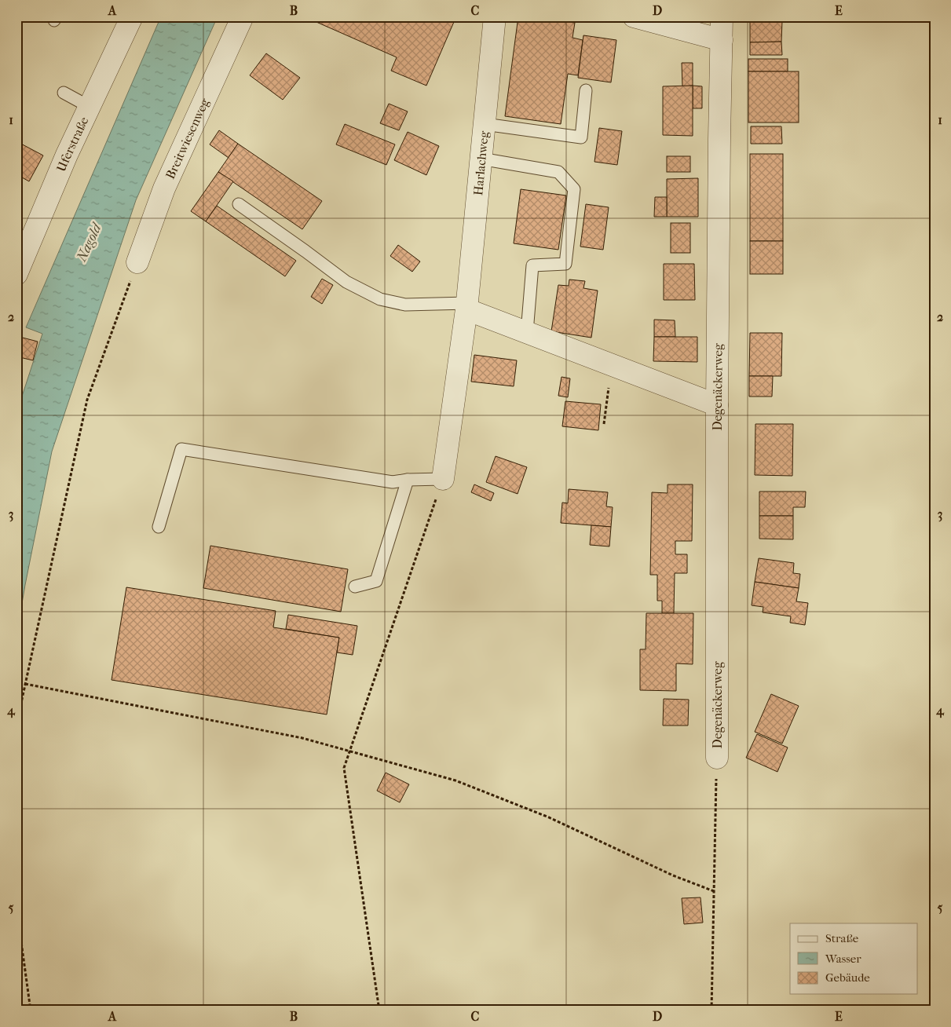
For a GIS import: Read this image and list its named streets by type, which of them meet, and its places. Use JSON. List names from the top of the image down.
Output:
{
  "streets": {
    "street": [
      "Breitwiesenweg",
      "Uferstraße",
      "Harlachweg",
      "Degenäckerweg"
    ]
  },
  "water": ["Nagold"],
  "legend": ["Straße", "Wasser", "Gebäude"],
  "grid": {
    "columns": [
      "A",
      "B",
      "C",
      "D",
      "E"
    ],
    "rows": [
      "1",
      "2",
      "3",
      "4",
      "5"
    ]
  }
}
